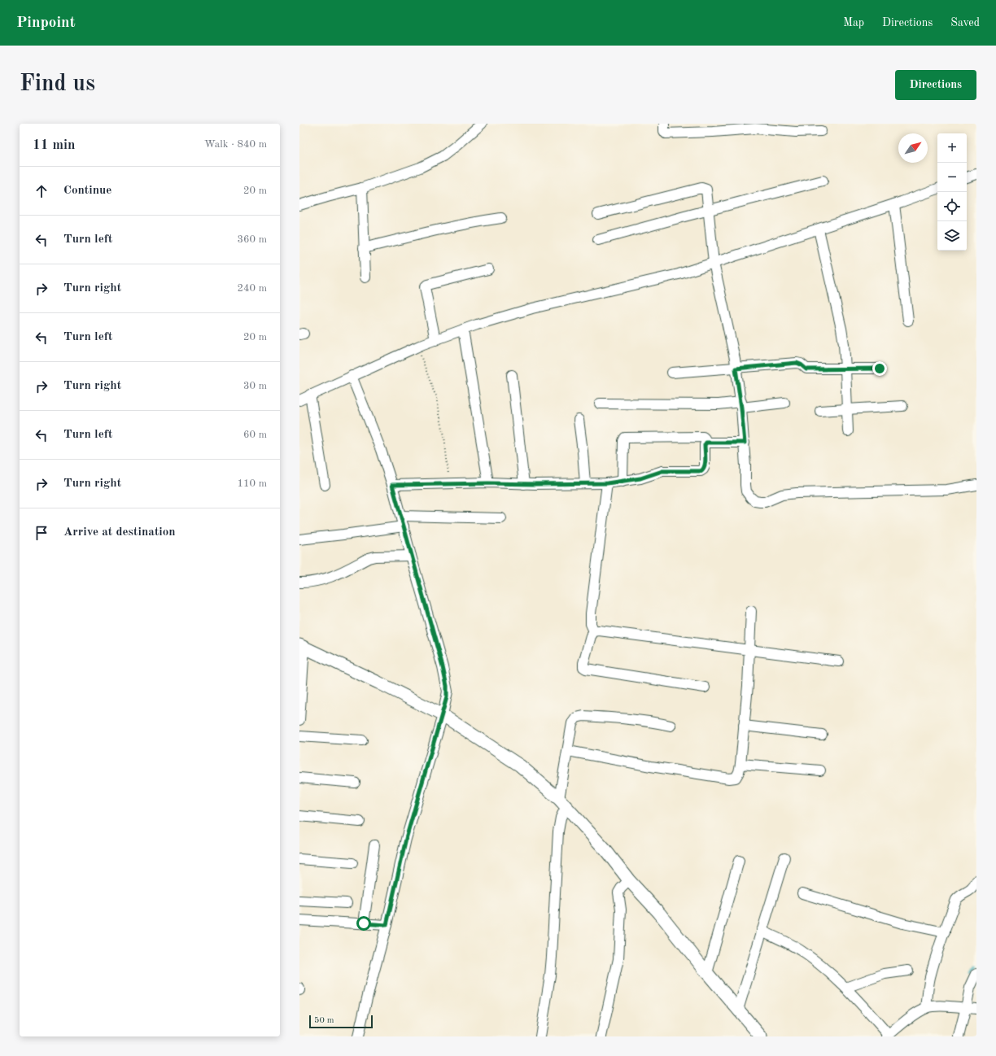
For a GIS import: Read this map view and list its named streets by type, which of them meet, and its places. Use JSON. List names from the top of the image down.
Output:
{
  "scale_bar": "50 m",
  "north": "top right",
  "page": {
    "header": "Pinpoint",
    "nav": ["Map", "Directions", "Saved"],
    "buttons": "Directions",
    "title": "Find us",
    "heading": ["11 min", "Walk · 840 m"],
    "map_buttons": ["+", "−"],
    "list": [
      ["Continue", "20 m"],
      ["Turn left", "360 m"],
      ["Turn right", "240 m"],
      ["Turn left", "20 m"],
      ["Turn right", "30 m"],
      ["Turn left", "60 m"],
      ["Turn right", "110 m"],
      "Arrive at destination"
    ],
    "scale": "50 m"
  }
}
